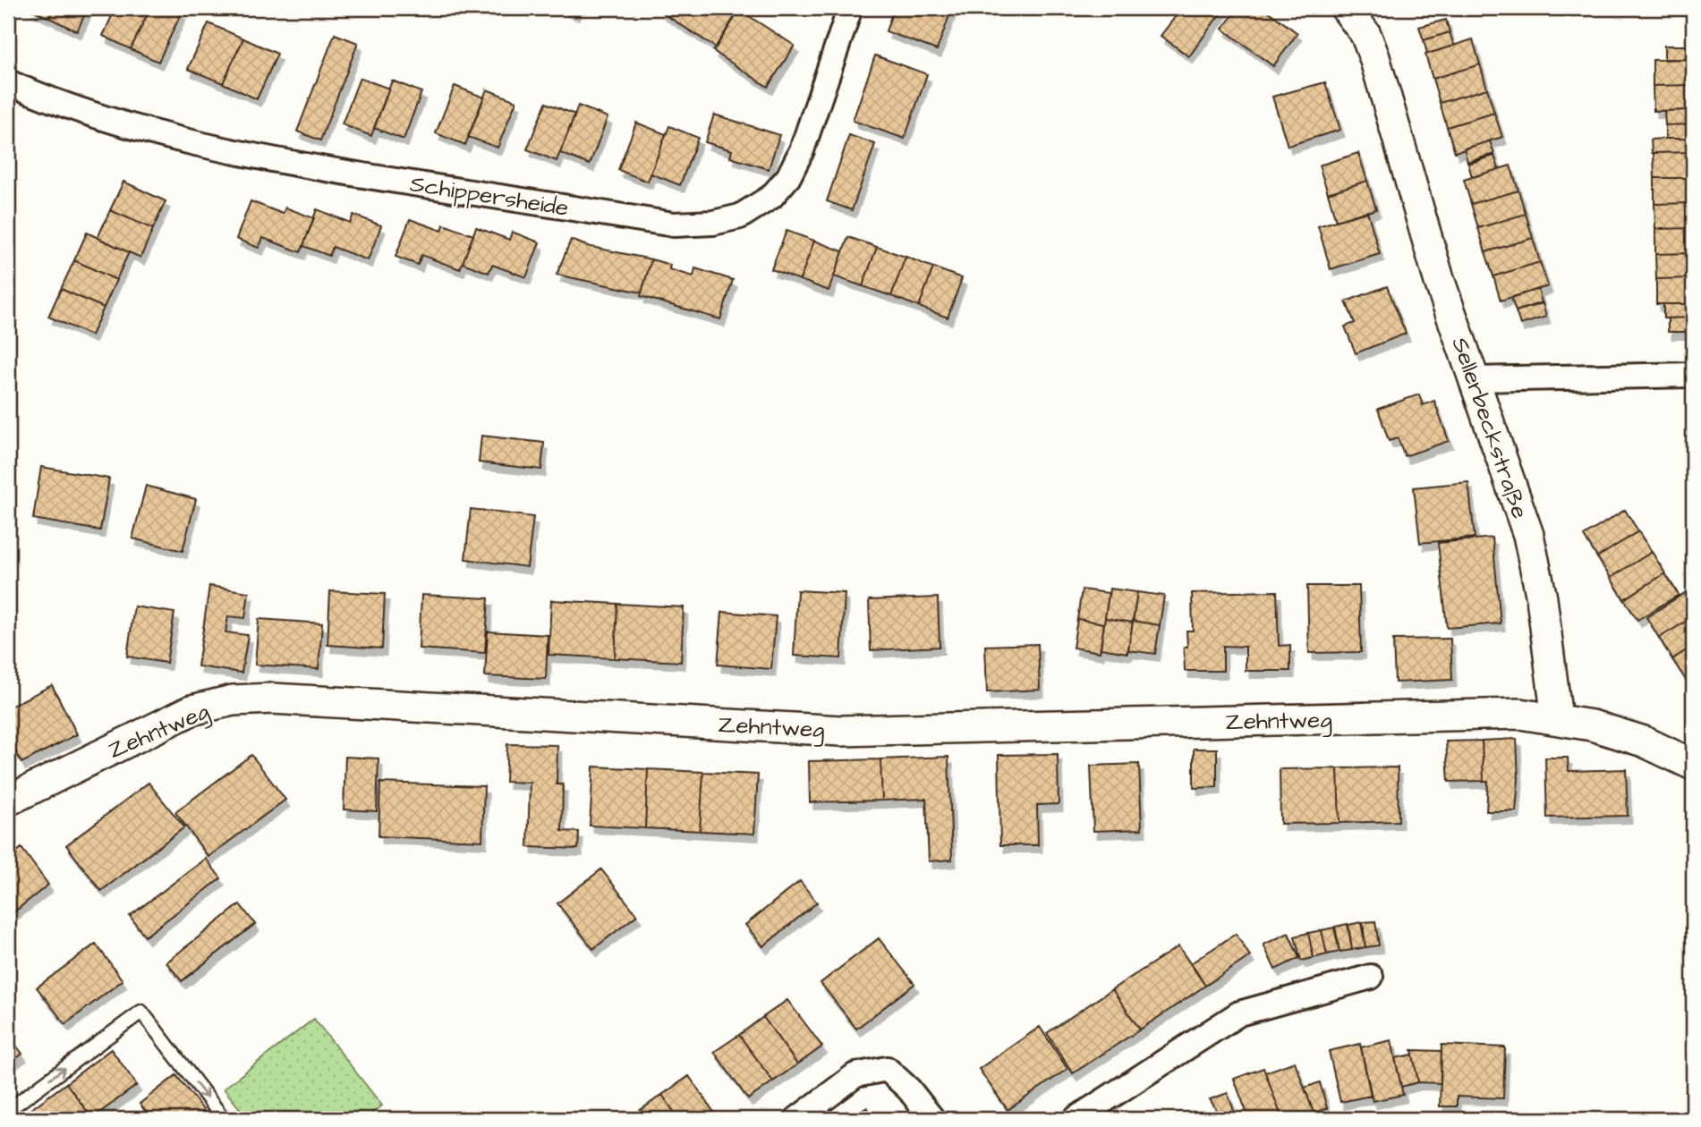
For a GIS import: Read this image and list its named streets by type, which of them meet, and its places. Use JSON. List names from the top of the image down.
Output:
{
  "streets": {
    "street": ["Schippersheide", "Sellerbeckstraße", "Zehntweg"]
  },
  "crossings": [
    ["Sellerbeckstraße", "Zehntweg"]
  ]
}
